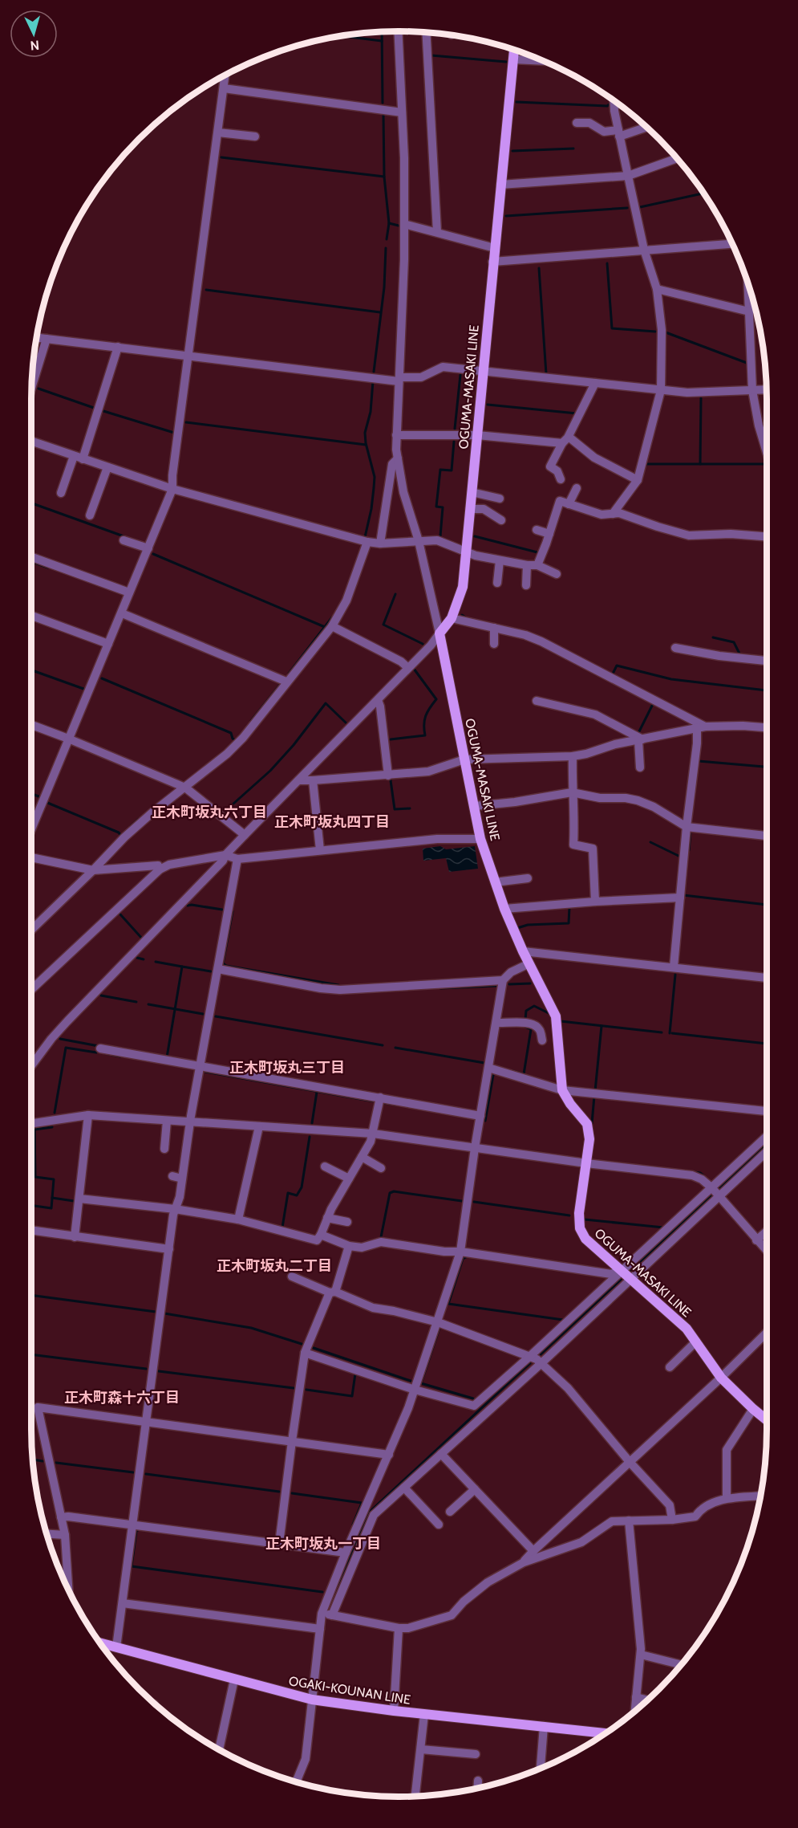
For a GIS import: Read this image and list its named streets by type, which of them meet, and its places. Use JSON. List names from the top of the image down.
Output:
{
  "streets": {
    "main road": ["OGUMA-MASAKI LINE", "OGAKI-KOUNAN LINE"]
  },
  "districts": [
    "正木町坂丸六丁目",
    "正木町坂丸四丁目",
    "正木町坂丸三丁目",
    "正木町坂丸二丁目",
    "正木町森十六丁目",
    "正木町坂丸一丁目"
  ],
  "north": "bottom"
}
